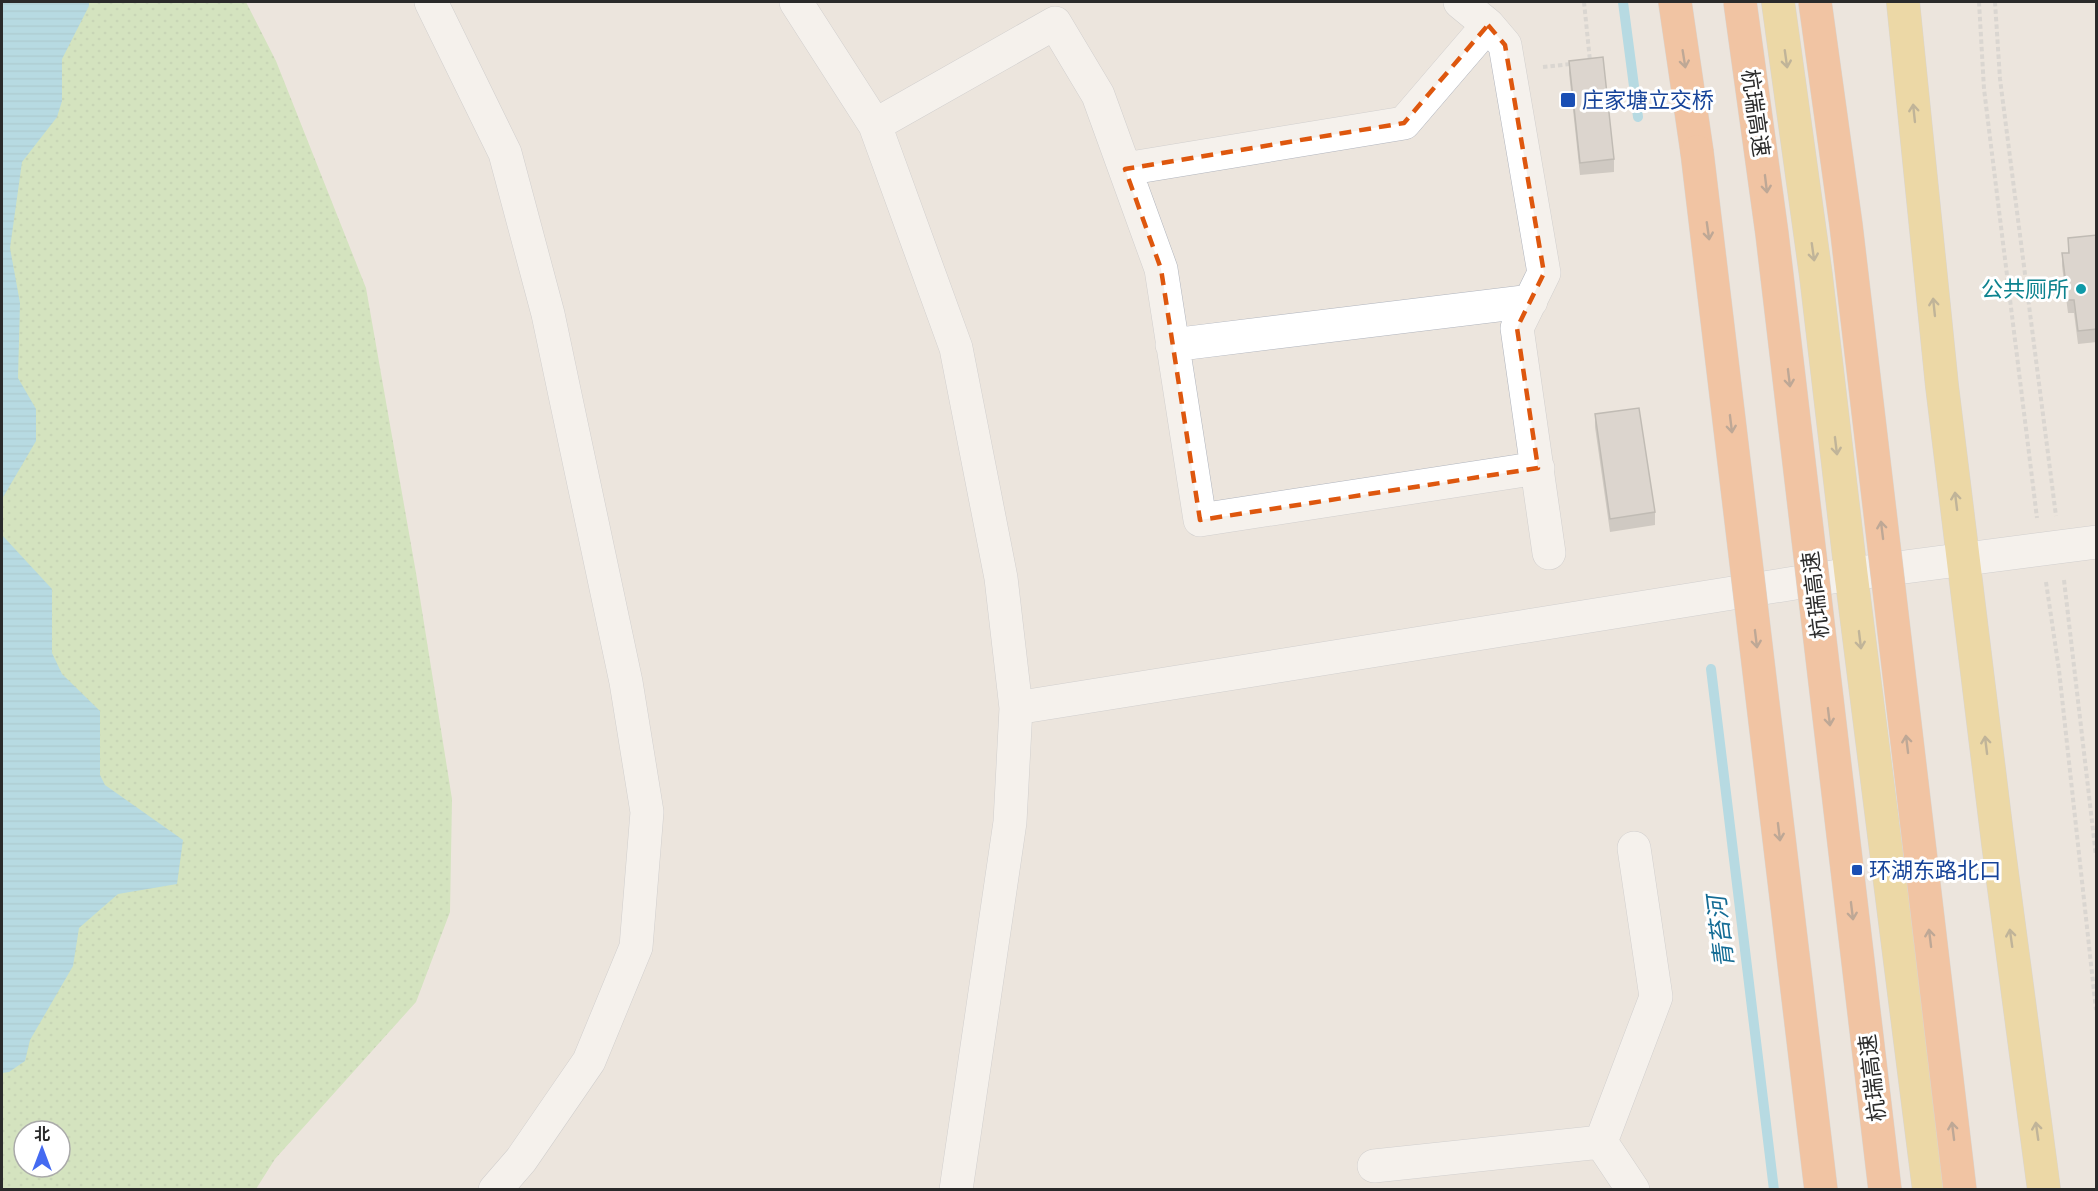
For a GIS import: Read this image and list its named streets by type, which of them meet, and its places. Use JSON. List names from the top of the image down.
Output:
{
  "streets": {
    "highway": ["杭瑞高速"]
  },
  "water": ["青苔河"],
  "places": {
    "transit": ["庄家塘立交桥", "环湖东路北口"],
    "other": ["公共厕所"]
  },
  "north": "top"
}
